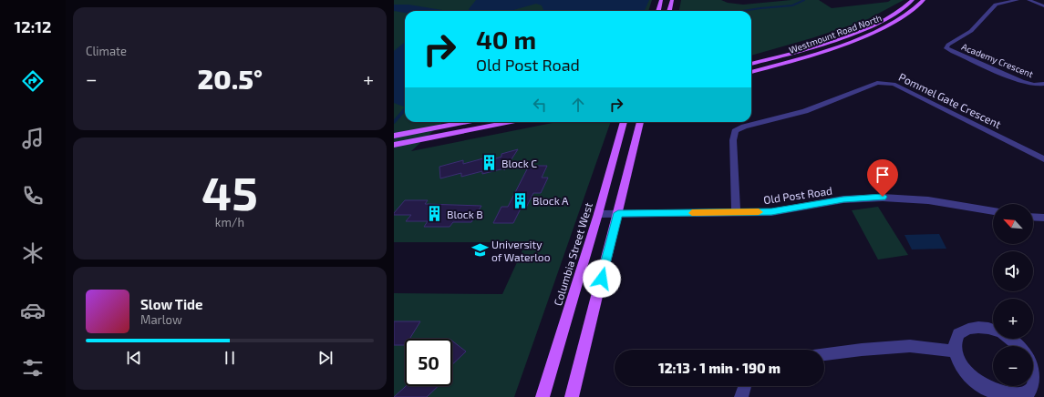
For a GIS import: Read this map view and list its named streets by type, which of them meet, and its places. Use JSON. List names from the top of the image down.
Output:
{
  "streets": {
    "main road": ["Westmount Road North", "Columbia Street West"],
    "street": ["Academy Crescent", "Pommel Gate Crescent", "Old Post Road"]
  },
  "crossings": [
    ["Pommel Gate Crescent", "Old Post Road"],
    ["Old Post Road", "Columbia Street West"]
  ],
  "places": {
    "building": ["Block C", "Block A", "Block B"],
    "school or university": ["University of Waterloo"]
  },
  "north": "top left",
  "page": {
    "tabs": "12:12",
    "tile": [
      "Climate",
      ["45", "km/h"]
    ],
    "turn": ["40 m", "Old Post Road"],
    "heat": ["−", "20.5°", "+"],
    "map_buttons": ["+", "−"],
    "song": ["Slow Tide", "Marlow"],
    "limit": "50",
    "trip": "12:13 · 1 min · 190 m"
  }
}
